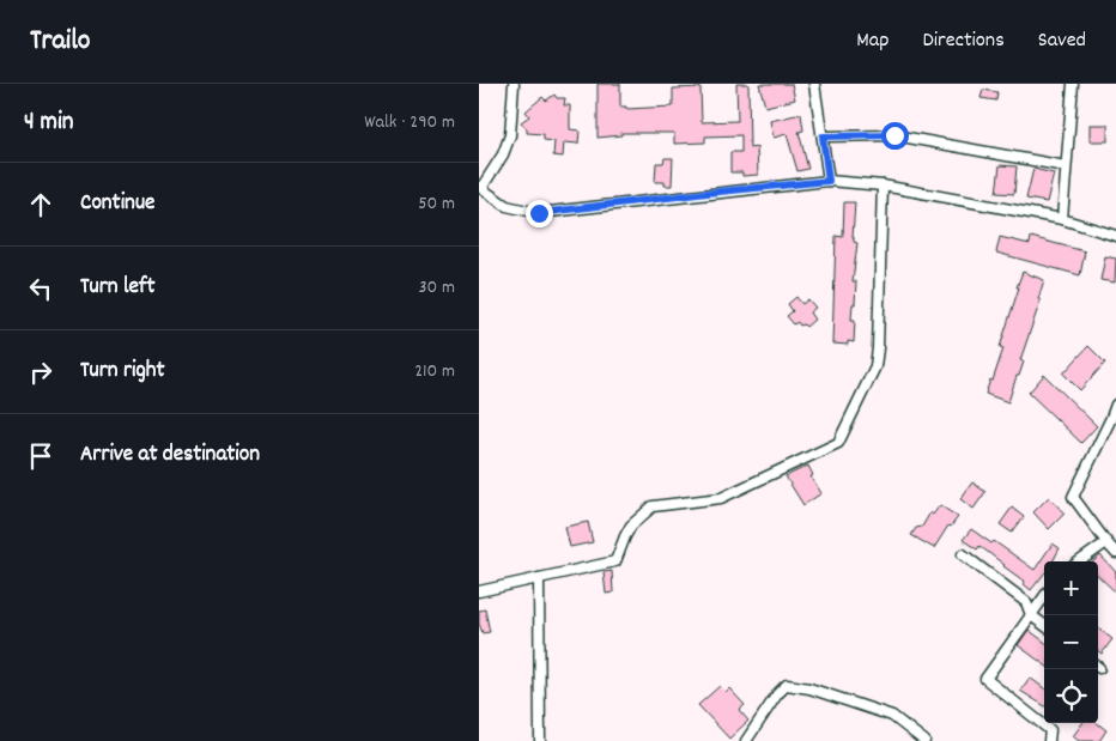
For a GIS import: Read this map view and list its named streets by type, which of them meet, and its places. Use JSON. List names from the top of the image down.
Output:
{
  "page": {
    "header": "Trailo",
    "nav": ["Map", "Directions", "Saved"],
    "heading": ["4 min", "Walk · 290 m"],
    "list": [
      ["Continue", "50 m"],
      ["Turn left", "30 m"],
      ["Turn right", "210 m"],
      "Arrive at destination"
    ],
    "map_buttons": ["+", "−"]
  }
}
